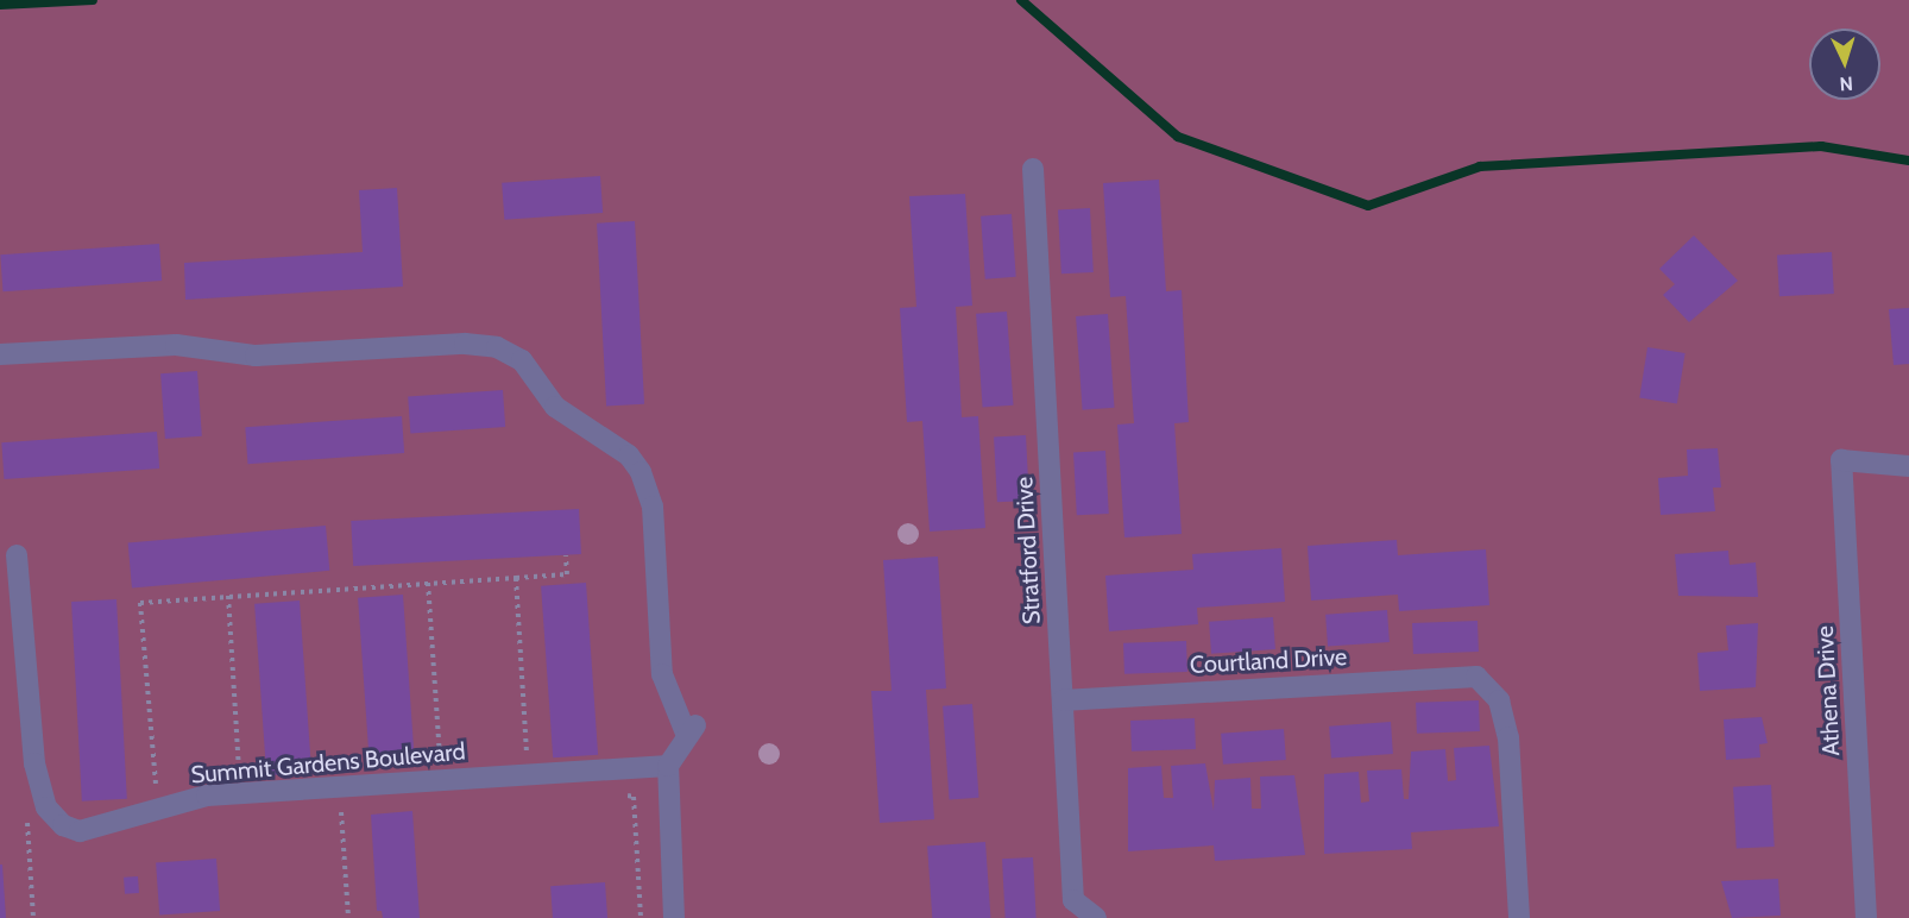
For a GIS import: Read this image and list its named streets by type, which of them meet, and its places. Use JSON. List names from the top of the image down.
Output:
{
  "streets": {
    "street": [
      "Stratford Drive",
      "Courtland Drive",
      "Athena Drive",
      "Summit Gardens Boulevard"
    ]
  },
  "crossings": [
    ["Stratford Drive", "Courtland Drive"]
  ],
  "north": "bottom"
}
